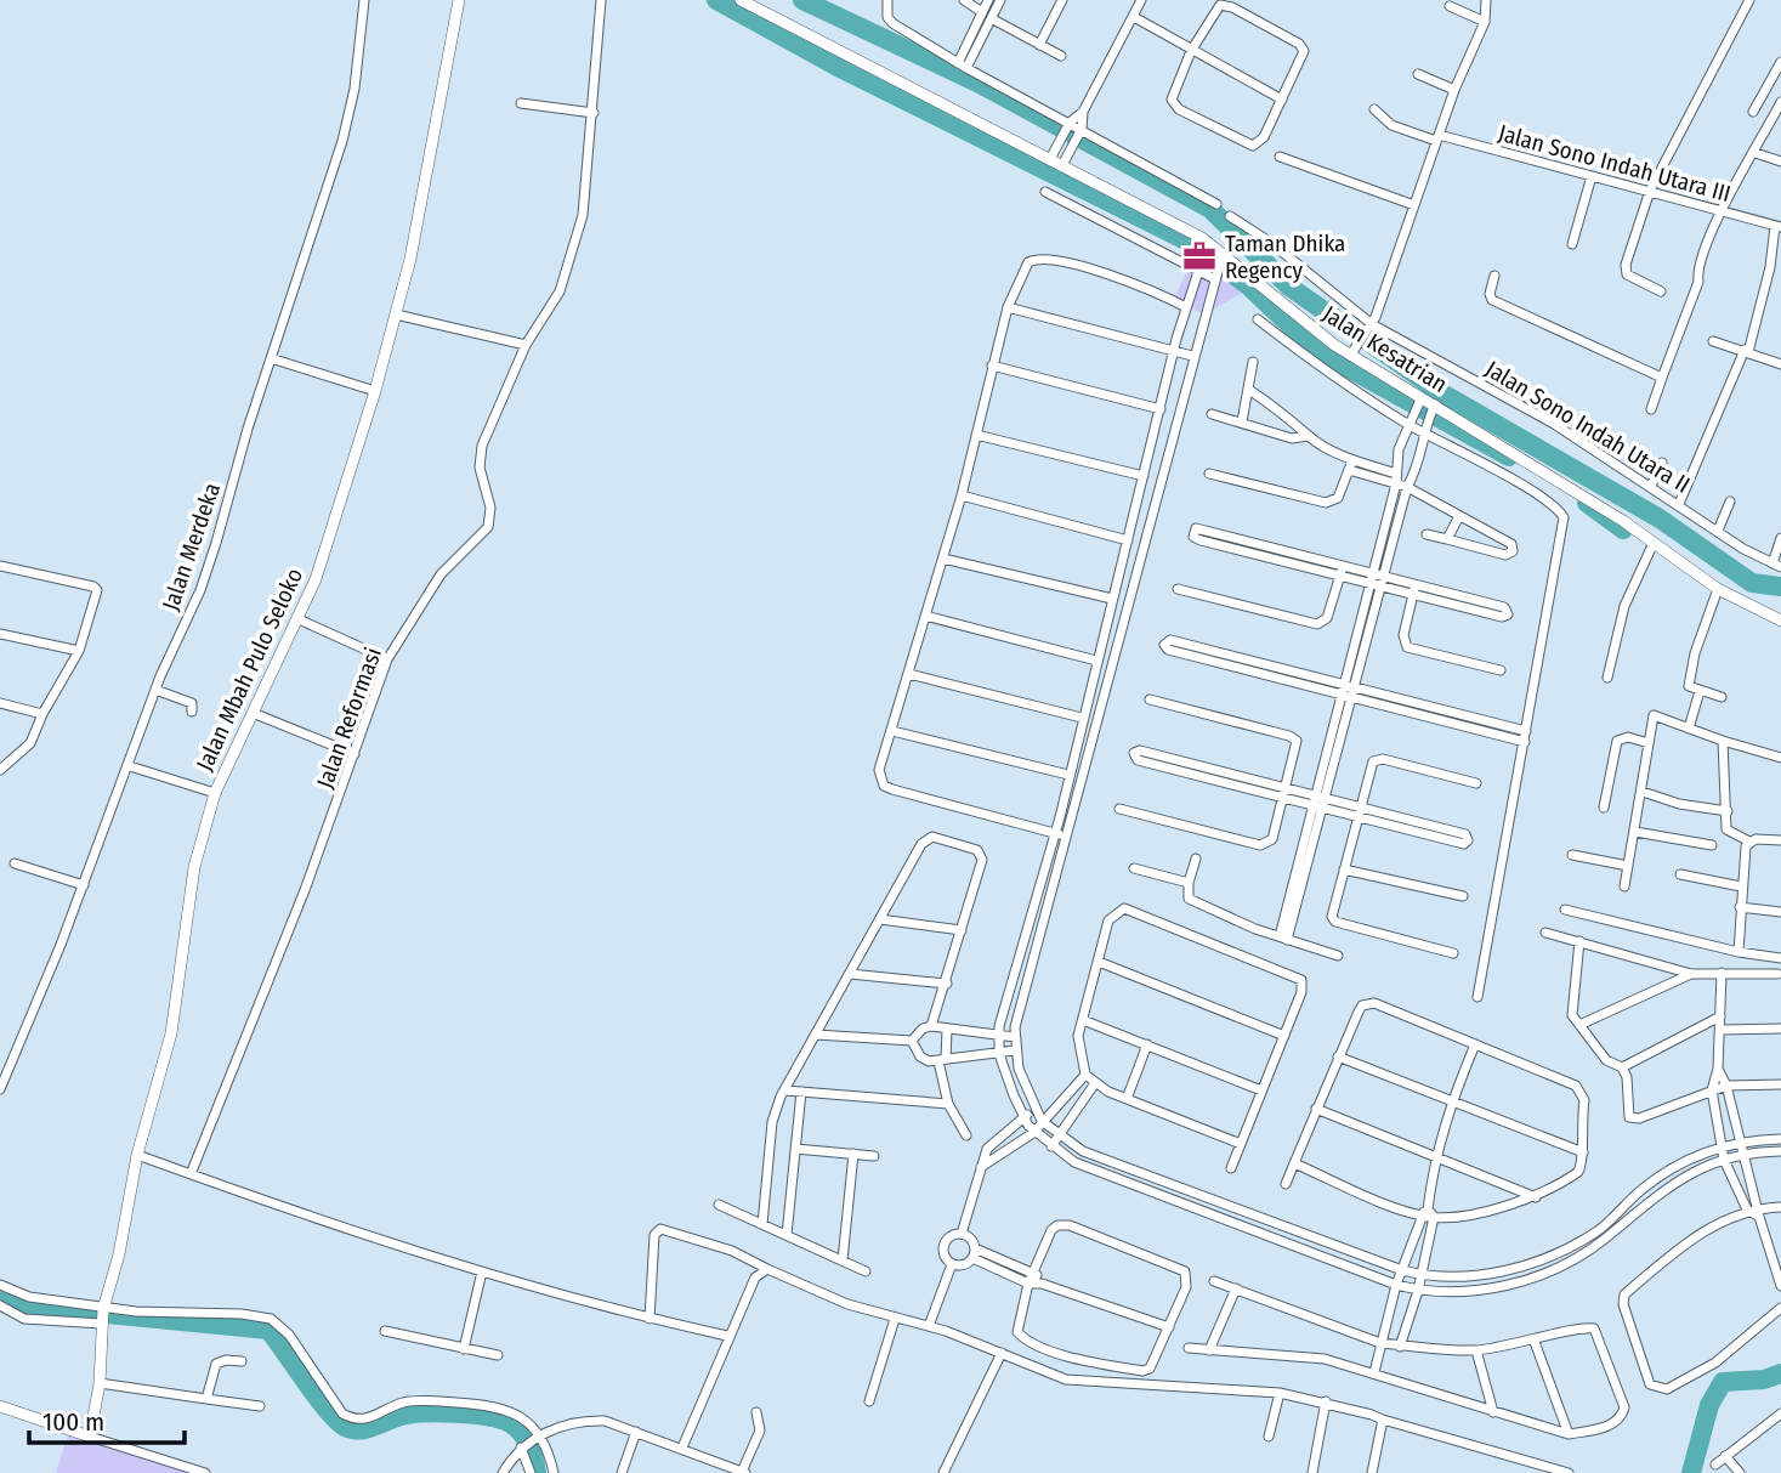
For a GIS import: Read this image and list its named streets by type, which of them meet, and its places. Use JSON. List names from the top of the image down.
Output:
{
  "streets": {
    "street": [
      "Jalan Sono Indah Utara III",
      "Jalan Kesatrian",
      "Jalan Sono Indah Utara II",
      "Jalan Merdeka",
      "Jalan Mbah Pulo Seloko",
      "Jalan Reformasi"
    ]
  },
  "places": {
    "office": ["Taman Dhika Regency"]
  },
  "scale_bar": "100 m"
}
